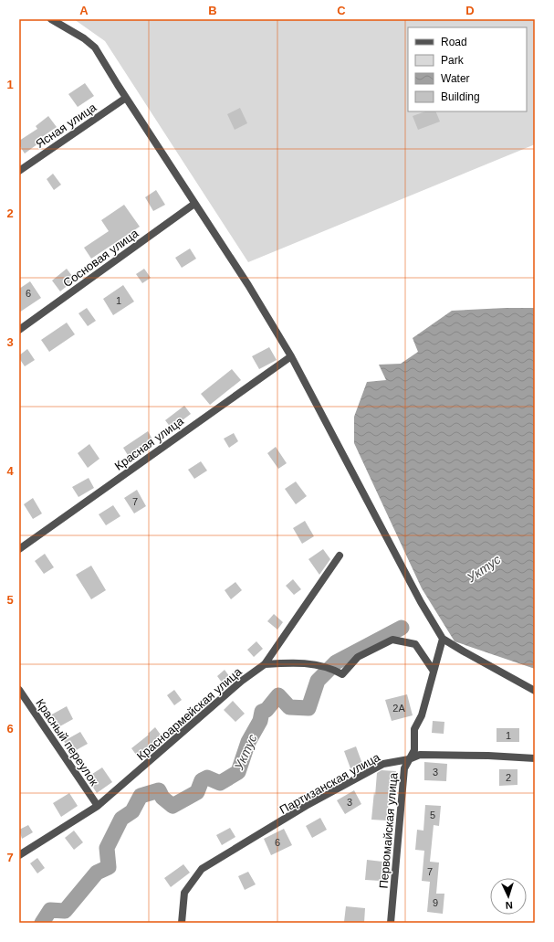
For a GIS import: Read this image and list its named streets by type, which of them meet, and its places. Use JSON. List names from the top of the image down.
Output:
{
  "streets": {
    "street": [
      "Ясная улица",
      "Сосновая улица",
      "Красная улица",
      "Красноармейская улица",
      "Красный переулок",
      "Партизанская улица",
      "Первомайская улица"
    ]
  },
  "crossings": [
    ["Красноармейская улица", "Красный переулок"],
    ["Партизанская улица", "Первомайская улица"]
  ],
  "water": ["Уктус"],
  "house_numbers": [
    "6",
    "1",
    "7",
    "2А",
    "1",
    "3",
    "2",
    "3",
    "5",
    "6",
    "7",
    "9"
  ],
  "legend": [
    "Road",
    "Park",
    "Water",
    "Building"
  ],
  "north": "bottom",
  "grid": {
    "columns": [
      "A",
      "B",
      "C",
      "D"
    ],
    "rows": [
      "1",
      "2",
      "3",
      "4",
      "5",
      "6",
      "7"
    ]
  }
}
